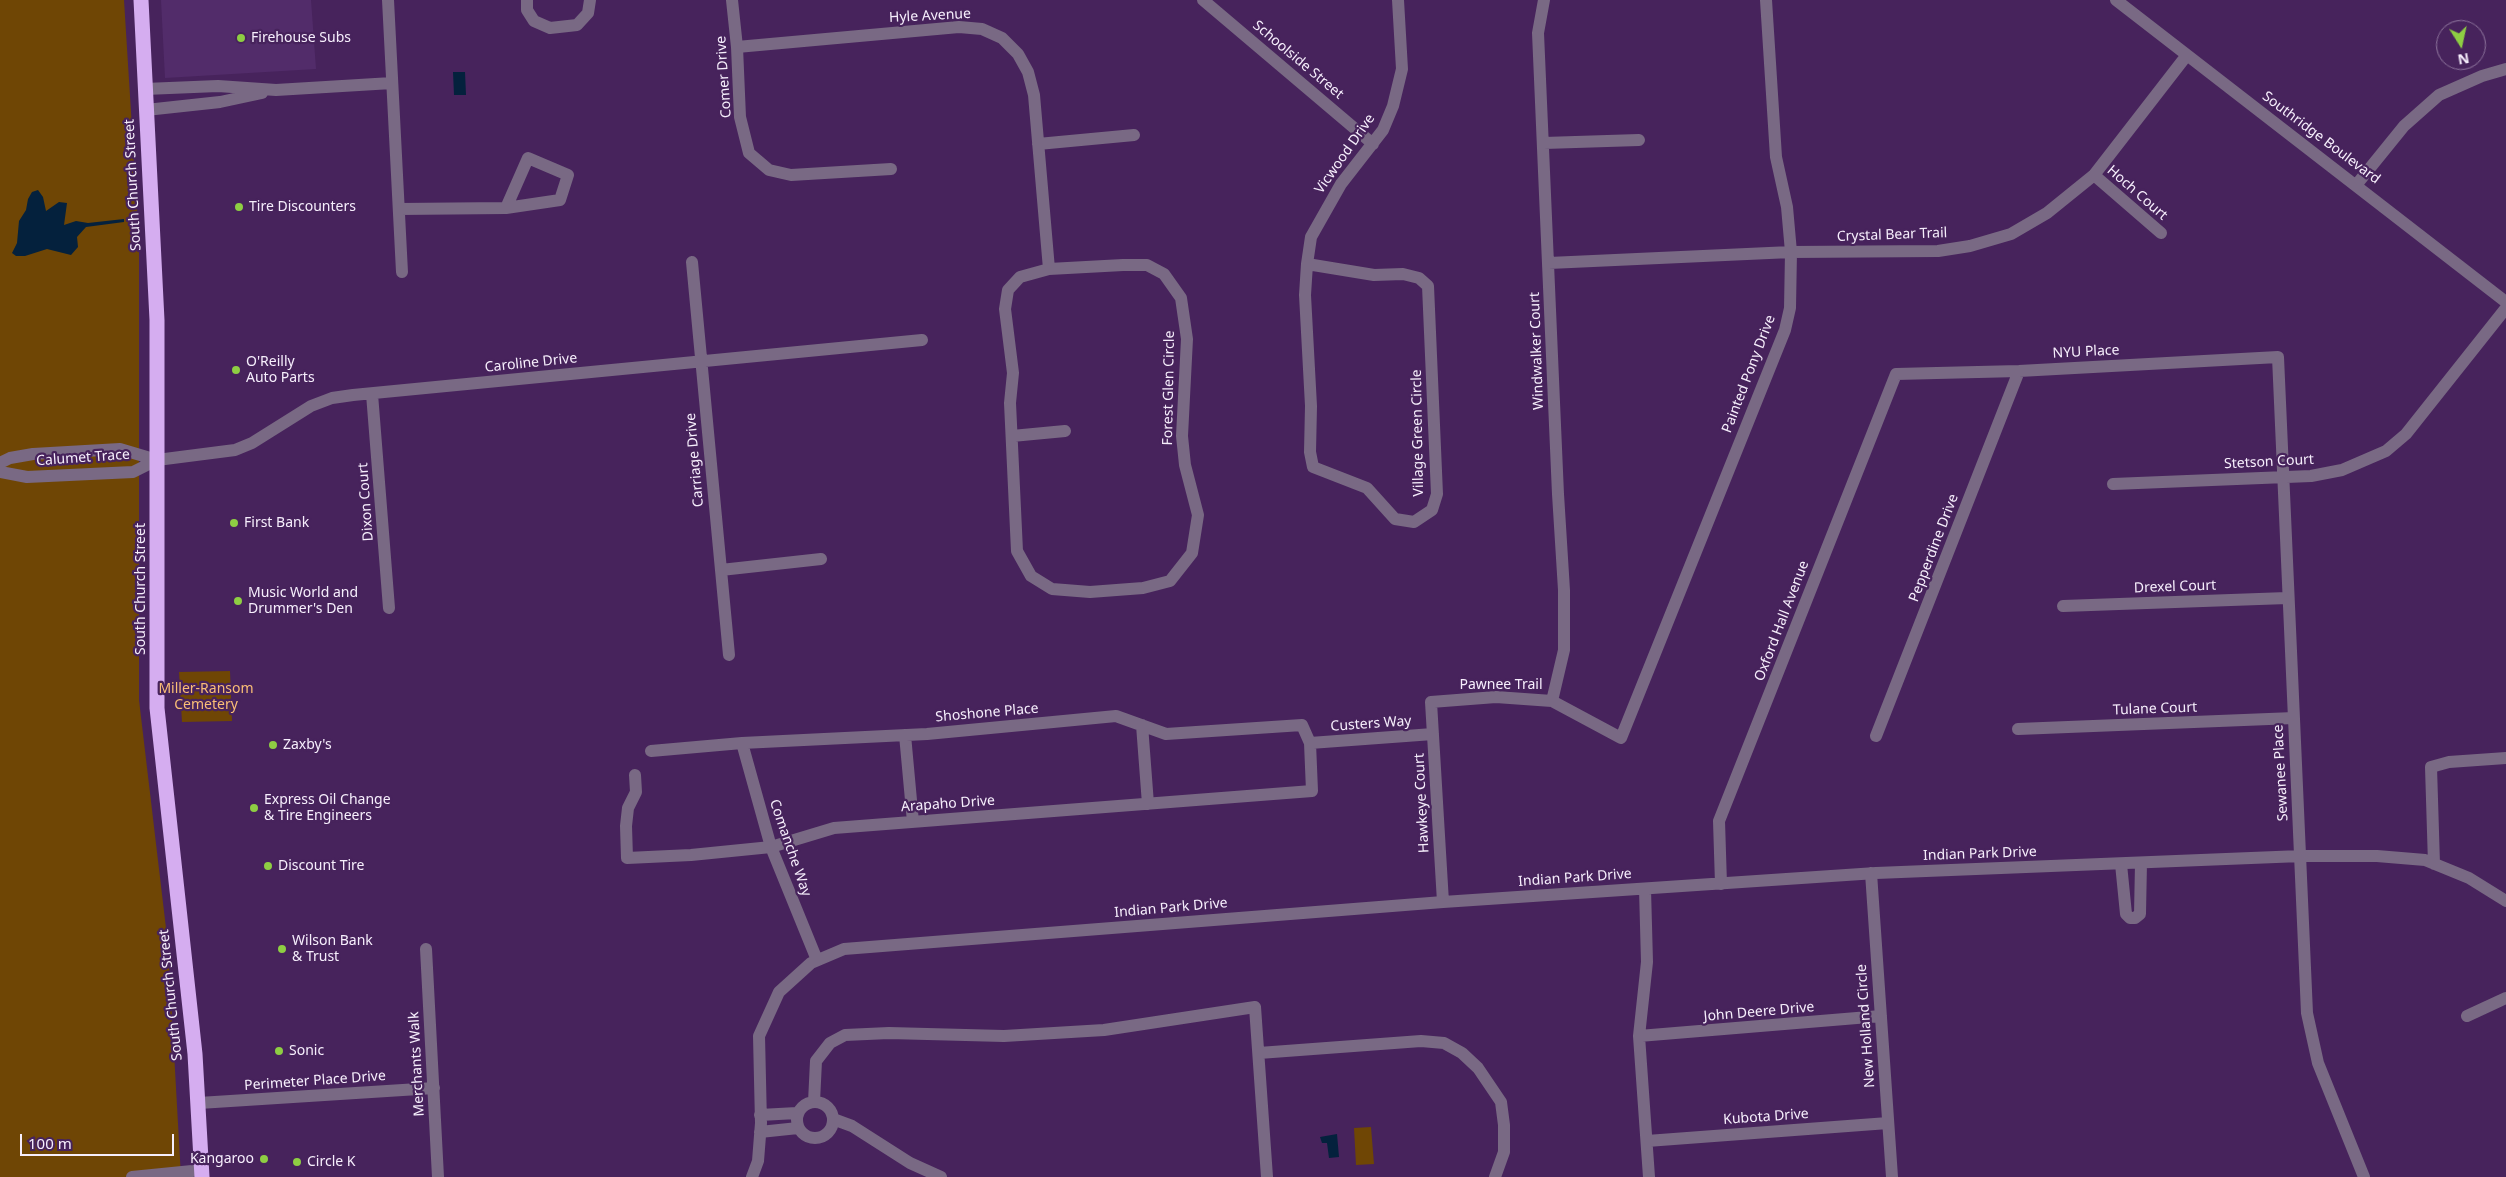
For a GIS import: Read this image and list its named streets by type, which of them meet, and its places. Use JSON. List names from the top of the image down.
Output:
{
  "streets": {
    "highway": ["South Church Street"],
    "street": [
      "Hyle Avenue",
      "Schoolside Street",
      "Comer Drive",
      "Southridge Boulevard",
      "Vicwood Drive",
      "Hoch Court",
      "Crystal Bear Trail",
      "Windwalker Court",
      "NYU Place",
      "Caroline Drive",
      "Painted Pony Drive",
      "Forest Glen Circle",
      "Village Green Circle",
      "Calumet Trace",
      "Carriage Drive",
      "Stetson Court",
      "Dixon Court",
      "Pepperdine Drive",
      "Drexel Court",
      "Oxford Hall Avenue",
      "Pawnee Trail",
      "Tulane Court",
      "Shoshone Place",
      "Custers Way",
      "Sewanee Place",
      "Hawkeye Court",
      "Arapaho Drive",
      "Comanche Way",
      "Indian Park Drive",
      "John Deere Drive",
      "New Holland Circle",
      "Merchants Walk",
      "Perimeter Place Drive",
      "Kubota Drive"
    ]
  },
  "crossings": [
    ["Hyle Avenue", "Comer Drive"],
    ["Hyle Avenue", "Forest Glen Circle"],
    ["Schoolside Street", "Vicwood Drive"],
    ["Southridge Boulevard", "Crystal Bear Trail"],
    ["Vicwood Drive", "Village Green Circle"],
    ["South Church Street", "Caroline Drive"],
    ["South Church Street", "Calumet Trace"],
    ["South Church Street", "Perimeter Place Drive"],
    ["Hoch Court", "Crystal Bear Trail"],
    ["Crystal Bear Trail", "Windwalker Court"],
    ["Crystal Bear Trail", "Painted Pony Drive"],
    ["Windwalker Court", "Pawnee Trail"],
    ["NYU Place", "Pepperdine Drive"],
    ["NYU Place", "Oxford Hall Avenue"],
    ["NYU Place", "Sewanee Place"],
    ["Caroline Drive", "Calumet Trace"],
    ["Caroline Drive", "Carriage Drive"],
    ["Caroline Drive", "Dixon Court"],
    ["Painted Pony Drive", "Pawnee Trail"],
    ["Stetson Court", "Sewanee Place"],
    ["Drexel Court", "Sewanee Place"],
    ["Oxford Hall Avenue", "Indian Park Drive"],
    ["Pawnee Trail", "Hawkeye Court"],
    ["Tulane Court", "Sewanee Place"],
    ["Shoshone Place", "Custers Way"],
    ["Shoshone Place", "Arapaho Drive"],
    ["Shoshone Place", "Comanche Way"],
    ["Custers Way", "Hawkeye Court"],
    ["Custers Way", "Arapaho Drive"],
    ["Sewanee Place", "Indian Park Drive"],
    ["Hawkeye Court", "Indian Park Drive"],
    ["Arapaho Drive", "Comanche Way"],
    ["Comanche Way", "Indian Park Drive"],
    ["Indian Park Drive", "New Holland Circle"],
    ["John Deere Drive", "New Holland Circle"],
    ["New Holland Circle", "Kubota Drive"],
    ["Merchants Walk", "Perimeter Place Drive"]
  ],
  "parks": ["Miller-Ransom Cemetery"],
  "places": [
    "Firehouse Subs",
    "Tire Discounters",
    "O'Reilly Auto Parts",
    "First Bank",
    "Music World and Drummer's Den",
    "Zaxby's",
    "Express Oil Change & Tire Engineers",
    "Discount Tire",
    "Wilson Bank & Trust",
    "Sonic",
    "Kangaroo",
    "Circle K"
  ],
  "scale_bar": "100 m",
  "north": "bottom"
}
